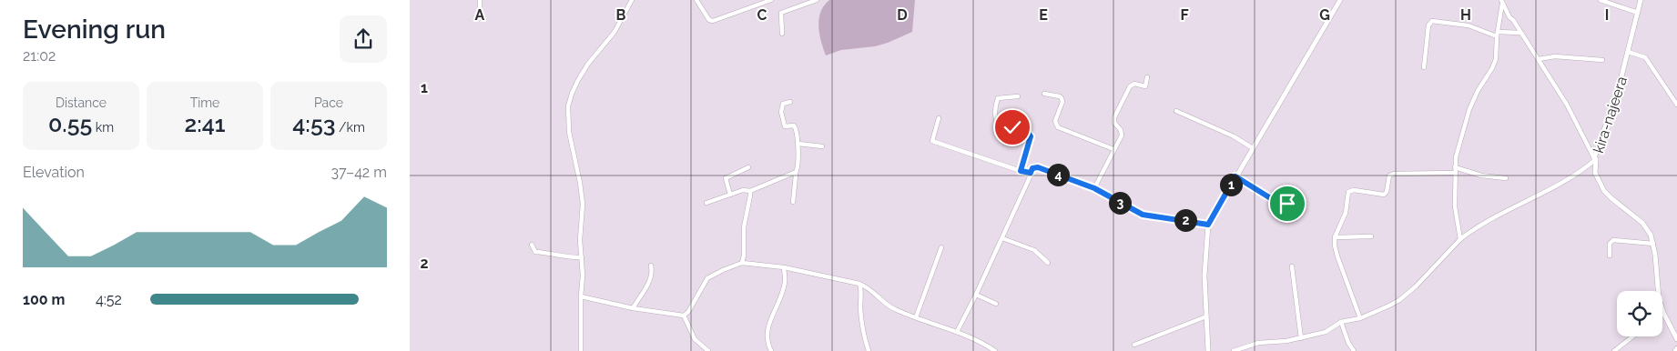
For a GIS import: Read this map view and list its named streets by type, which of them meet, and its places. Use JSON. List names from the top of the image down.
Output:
{
  "streets": {
    "street": ["kira-najeera"]
  },
  "page": {
    "heading": ["Evening run", "21:02"],
    "stats": [
      ["Distance", "0.55 km"],
      ["Time", "2:41"],
      ["Pace", "4:53 /km"]
    ],
    "chart": ["Elevation", "37–42 m"],
    "pins": [
      "4",
      "1",
      "3",
      "2"
    ],
    "list": [
      {
        "name": "100 m",
        "note": "4:52"
      }
    ]
  },
  "grid": {
    "columns": [
      "A",
      "B",
      "C",
      "D",
      "E",
      "F",
      "G",
      "H",
      "I"
    ],
    "rows": ["1", "2"]
  }
}
